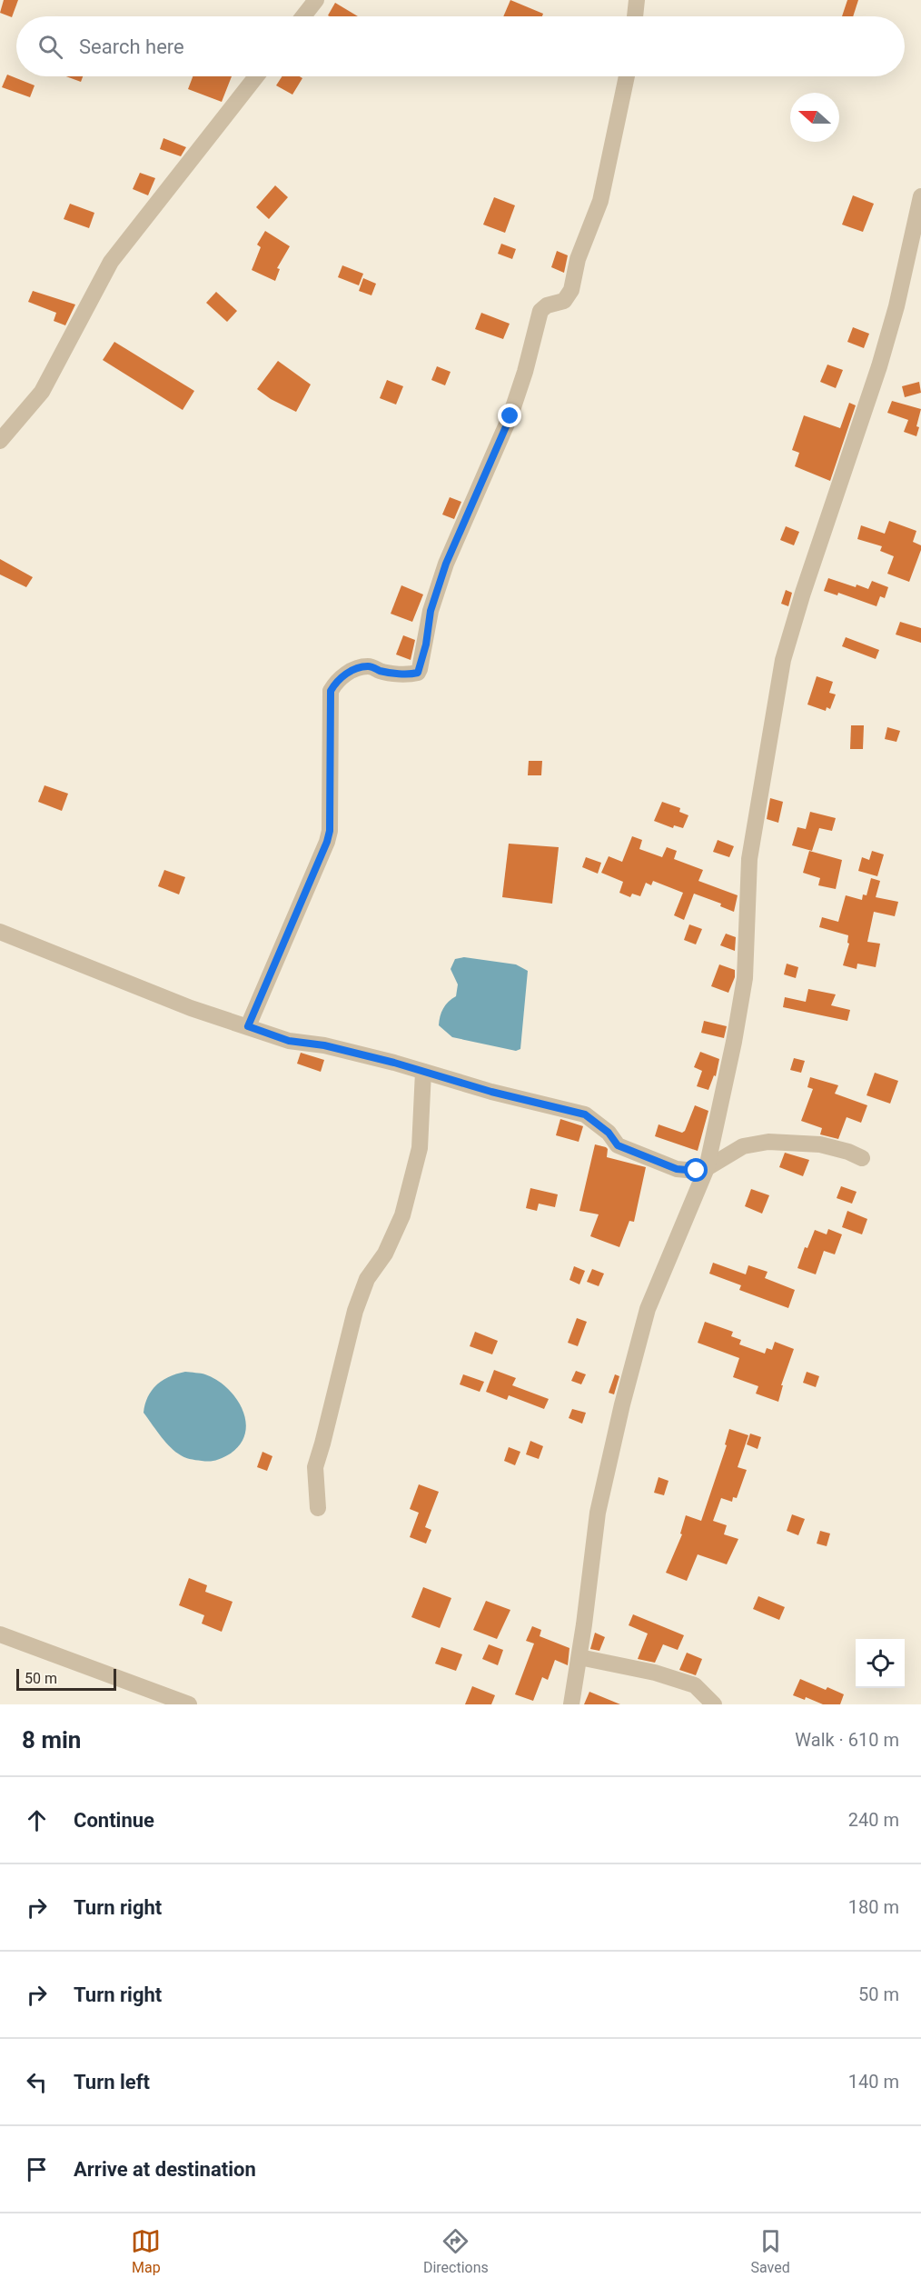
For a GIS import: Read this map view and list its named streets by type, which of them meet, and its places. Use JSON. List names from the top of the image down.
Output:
{
  "scale_bar": "50 m",
  "north": "left",
  "page": {
    "search": "Search here",
    "scale": "50 m",
    "heading": ["8 min", "Walk · 610 m"],
    "list": [
      ["Continue", "240 m"],
      ["Turn right", "180 m"],
      ["Turn right", "50 m"],
      ["Turn left", "140 m"],
      "Arrive at destination"
    ],
    "nav": ["Map", "Directions", "Saved"]
  }
}
